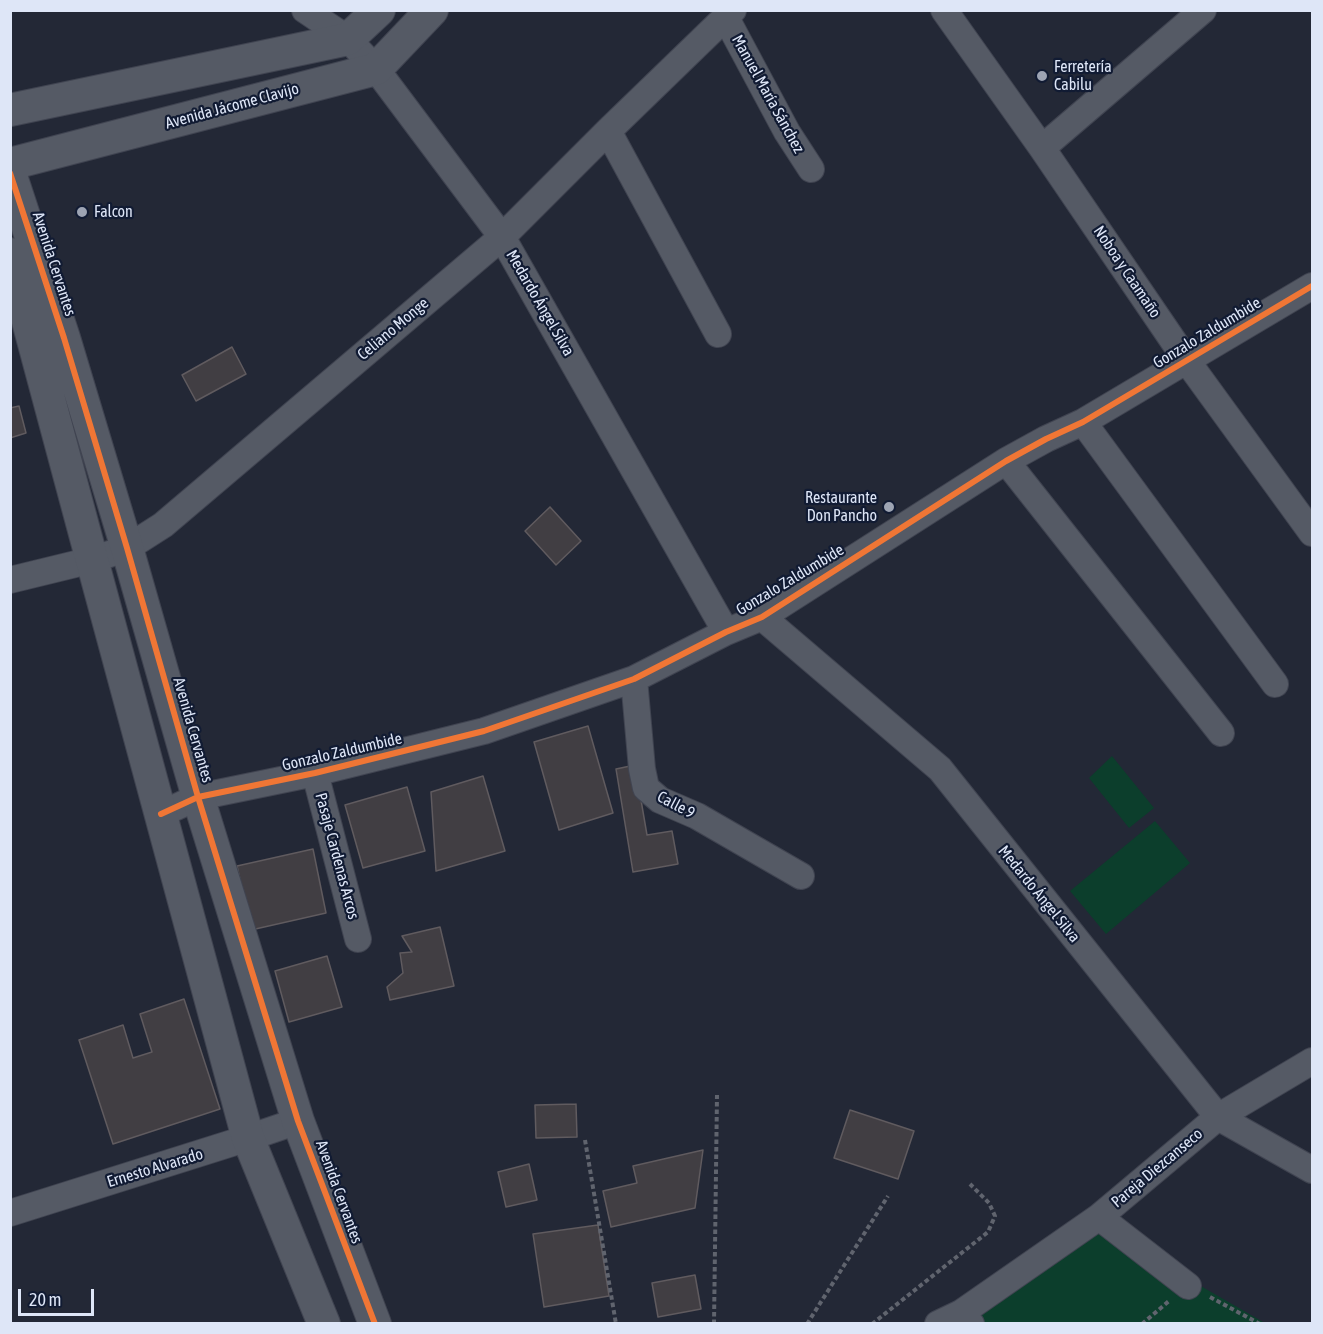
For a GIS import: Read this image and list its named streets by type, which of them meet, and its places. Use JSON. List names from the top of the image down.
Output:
{
  "streets": {
    "street": [
      "Manuel María Sánchez",
      "Avenida Jácome Clavijo",
      "Avenida Cervantes",
      "Noboa y Caamaño",
      "Medardo Ángel Silva",
      "Celiano Monge",
      "Gonzalo Zaldumbide",
      "Calle 9",
      "Pasaje Cardenas Arcos",
      "Ernesto Alvarado",
      "Pareja Diezcanseco"
    ]
  },
  "crossings": [
    ["Manuel María Sánchez", "Celiano Monge"],
    ["Avenida Jácome Clavijo", "Medardo Ángel Silva"],
    ["Avenida Cervantes", "Celiano Monge"],
    ["Avenida Cervantes", "Gonzalo Zaldumbide"],
    ["Avenida Cervantes", "Ernesto Alvarado"],
    ["Noboa y Caamaño", "Gonzalo Zaldumbide"],
    ["Medardo Ángel Silva", "Celiano Monge"],
    ["Medardo Ángel Silva", "Gonzalo Zaldumbide"],
    ["Medardo Ángel Silva", "Pareja Diezcanseco"],
    ["Gonzalo Zaldumbide", "Calle 9"],
    ["Gonzalo Zaldumbide", "Pasaje Cardenas Arcos"]
  ],
  "places": ["Ferretería Cabilu", "Falcon", "Restaurante Don Pancho"],
  "scale_bar": "20 m"
}
